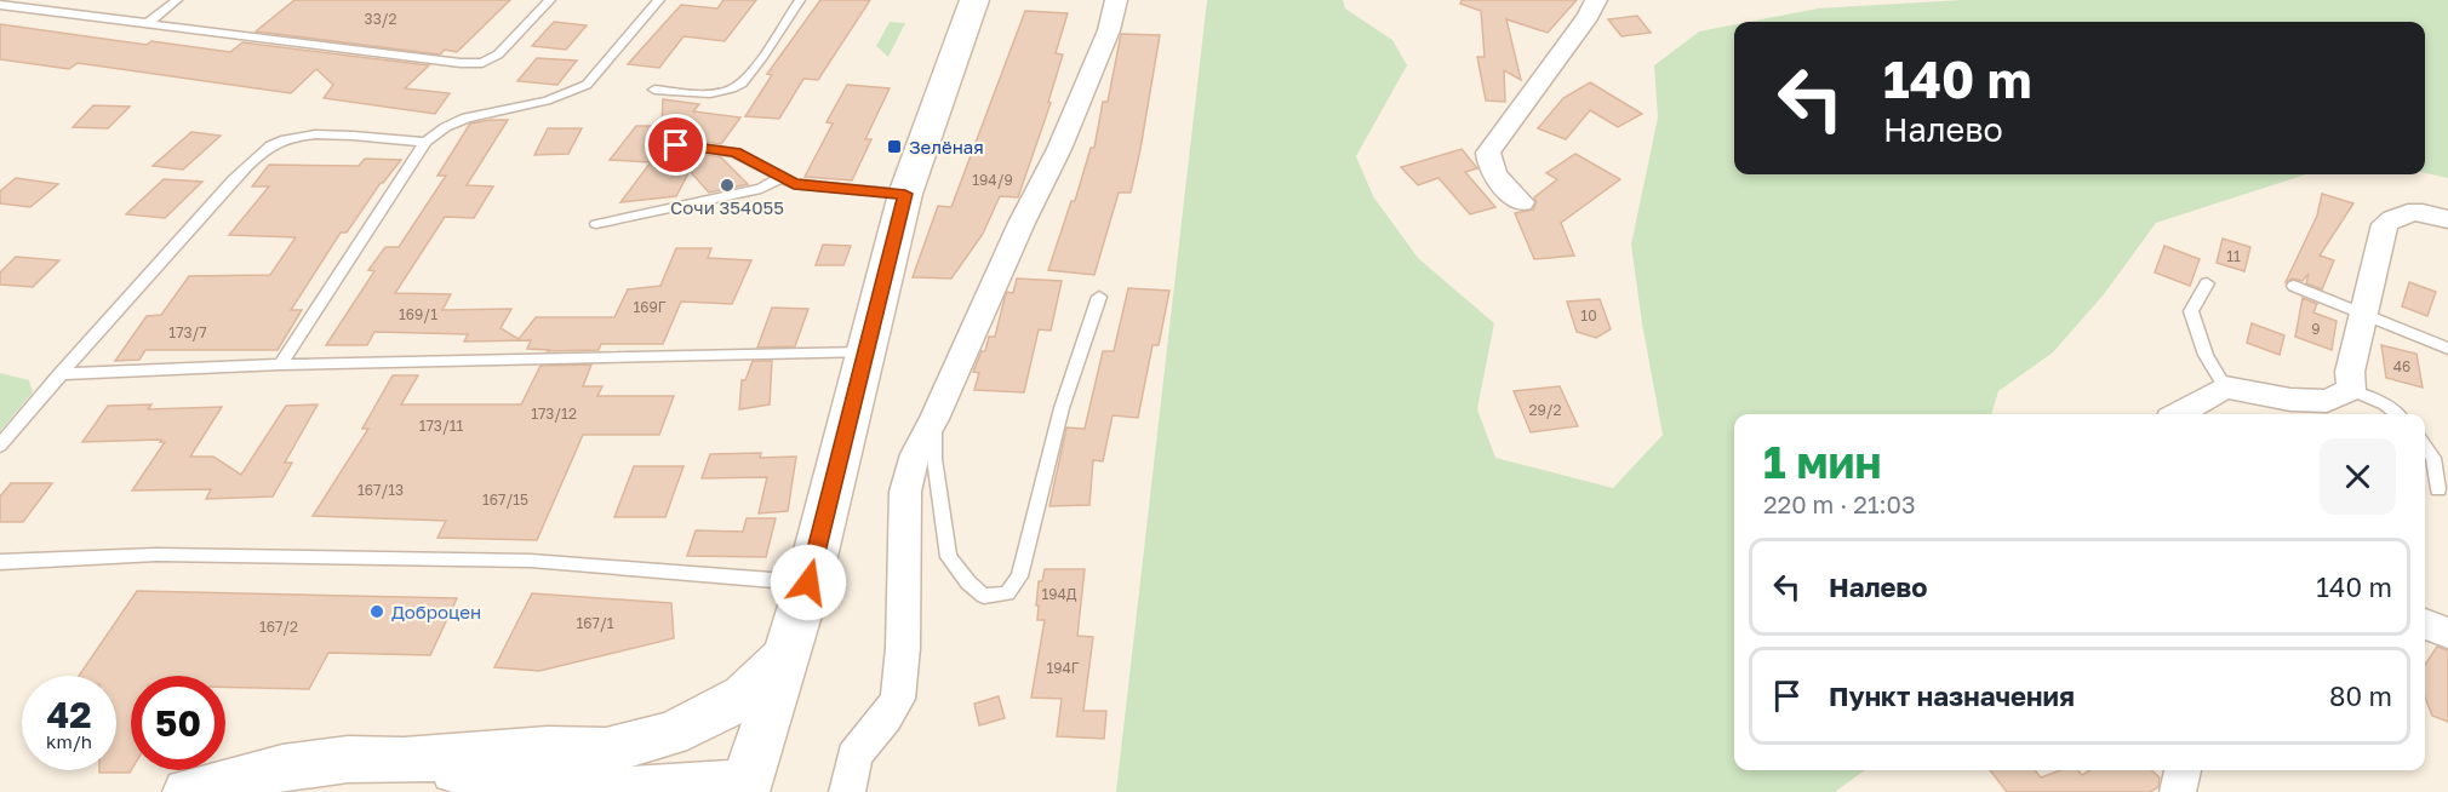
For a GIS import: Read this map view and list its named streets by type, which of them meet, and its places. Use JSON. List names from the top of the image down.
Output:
{
  "places": {
    "transit": ["Зелёная"],
    "other": ["Сочи 354055", "Доброцен"]
  },
  "house_numbers": [
    "33/2",
    "194/9",
    "11",
    "169Г",
    "169/1",
    "10",
    "9",
    "173/7",
    "46",
    "29/2",
    "173/12",
    "173/11",
    "167/13",
    "167/15",
    "194Д",
    "167/1",
    "167/2",
    "194Г"
  ],
  "page": {
    "turn": ["140 m", "Налево"],
    "heading": ["1 мин", "220 m · 21:03"],
    "list": [
      {
        "name": "Налево",
        "value": "140 m"
      },
      {
        "name": "Пункт назначения",
        "value": "80 m"
      }
    ],
    "speed": "42 km/h",
    "limit": "50"
  }
}
